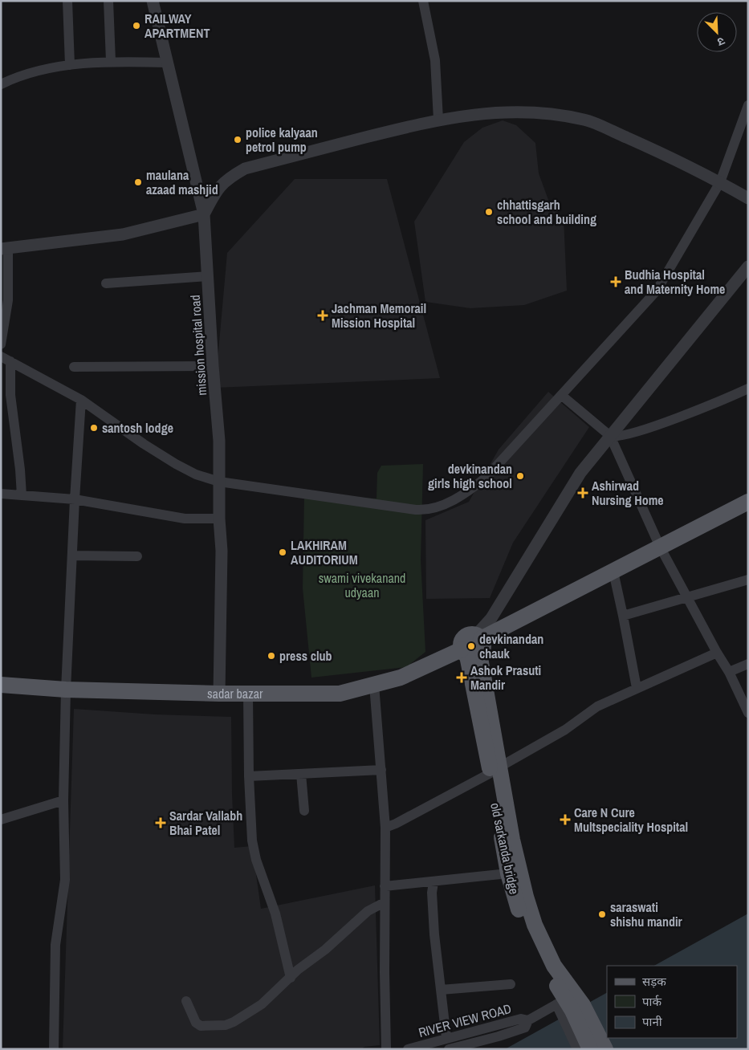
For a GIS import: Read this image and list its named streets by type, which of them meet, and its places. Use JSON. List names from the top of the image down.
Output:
{
  "streets": {
    "main road": ["sadar bazar", "old sarkanda bridge"],
    "street": ["mission hospital road", "RIVER VIEW ROAD"]
  },
  "crossings": [
    ["mission hospital road", "sadar bazar"],
    ["sadar bazar", "old sarkanda bridge"],
    ["old sarkanda bridge", "RIVER VIEW ROAD"]
  ],
  "parks": ["swami vivekanand udyaan"],
  "places": {
    "other": [
      "RAILWAY APARTMENT",
      "police kalyaan petrol pump",
      "maulana azaad mashjid",
      "chhattisgarh school and building",
      "santosh lodge",
      "devkinandan girls high school",
      "LAKHIRAM AUDITORIUM",
      "devkinandan chauk",
      "press club",
      "saraswati shishu mandir"
    ],
    "health": [
      "Budhia Hospital and Maternity Home",
      "Jachman Memorail Mission Hospital",
      "Ashirwad Nursing Home",
      "Ashok Prasuti Mandir",
      "Care N Cure Multspeciality Hospital",
      "Sardar Vallabh Bhai Patel"
    ]
  },
  "legend": ["सड़क", "पार्क", "पानी"],
  "north": "bottom right"
}
